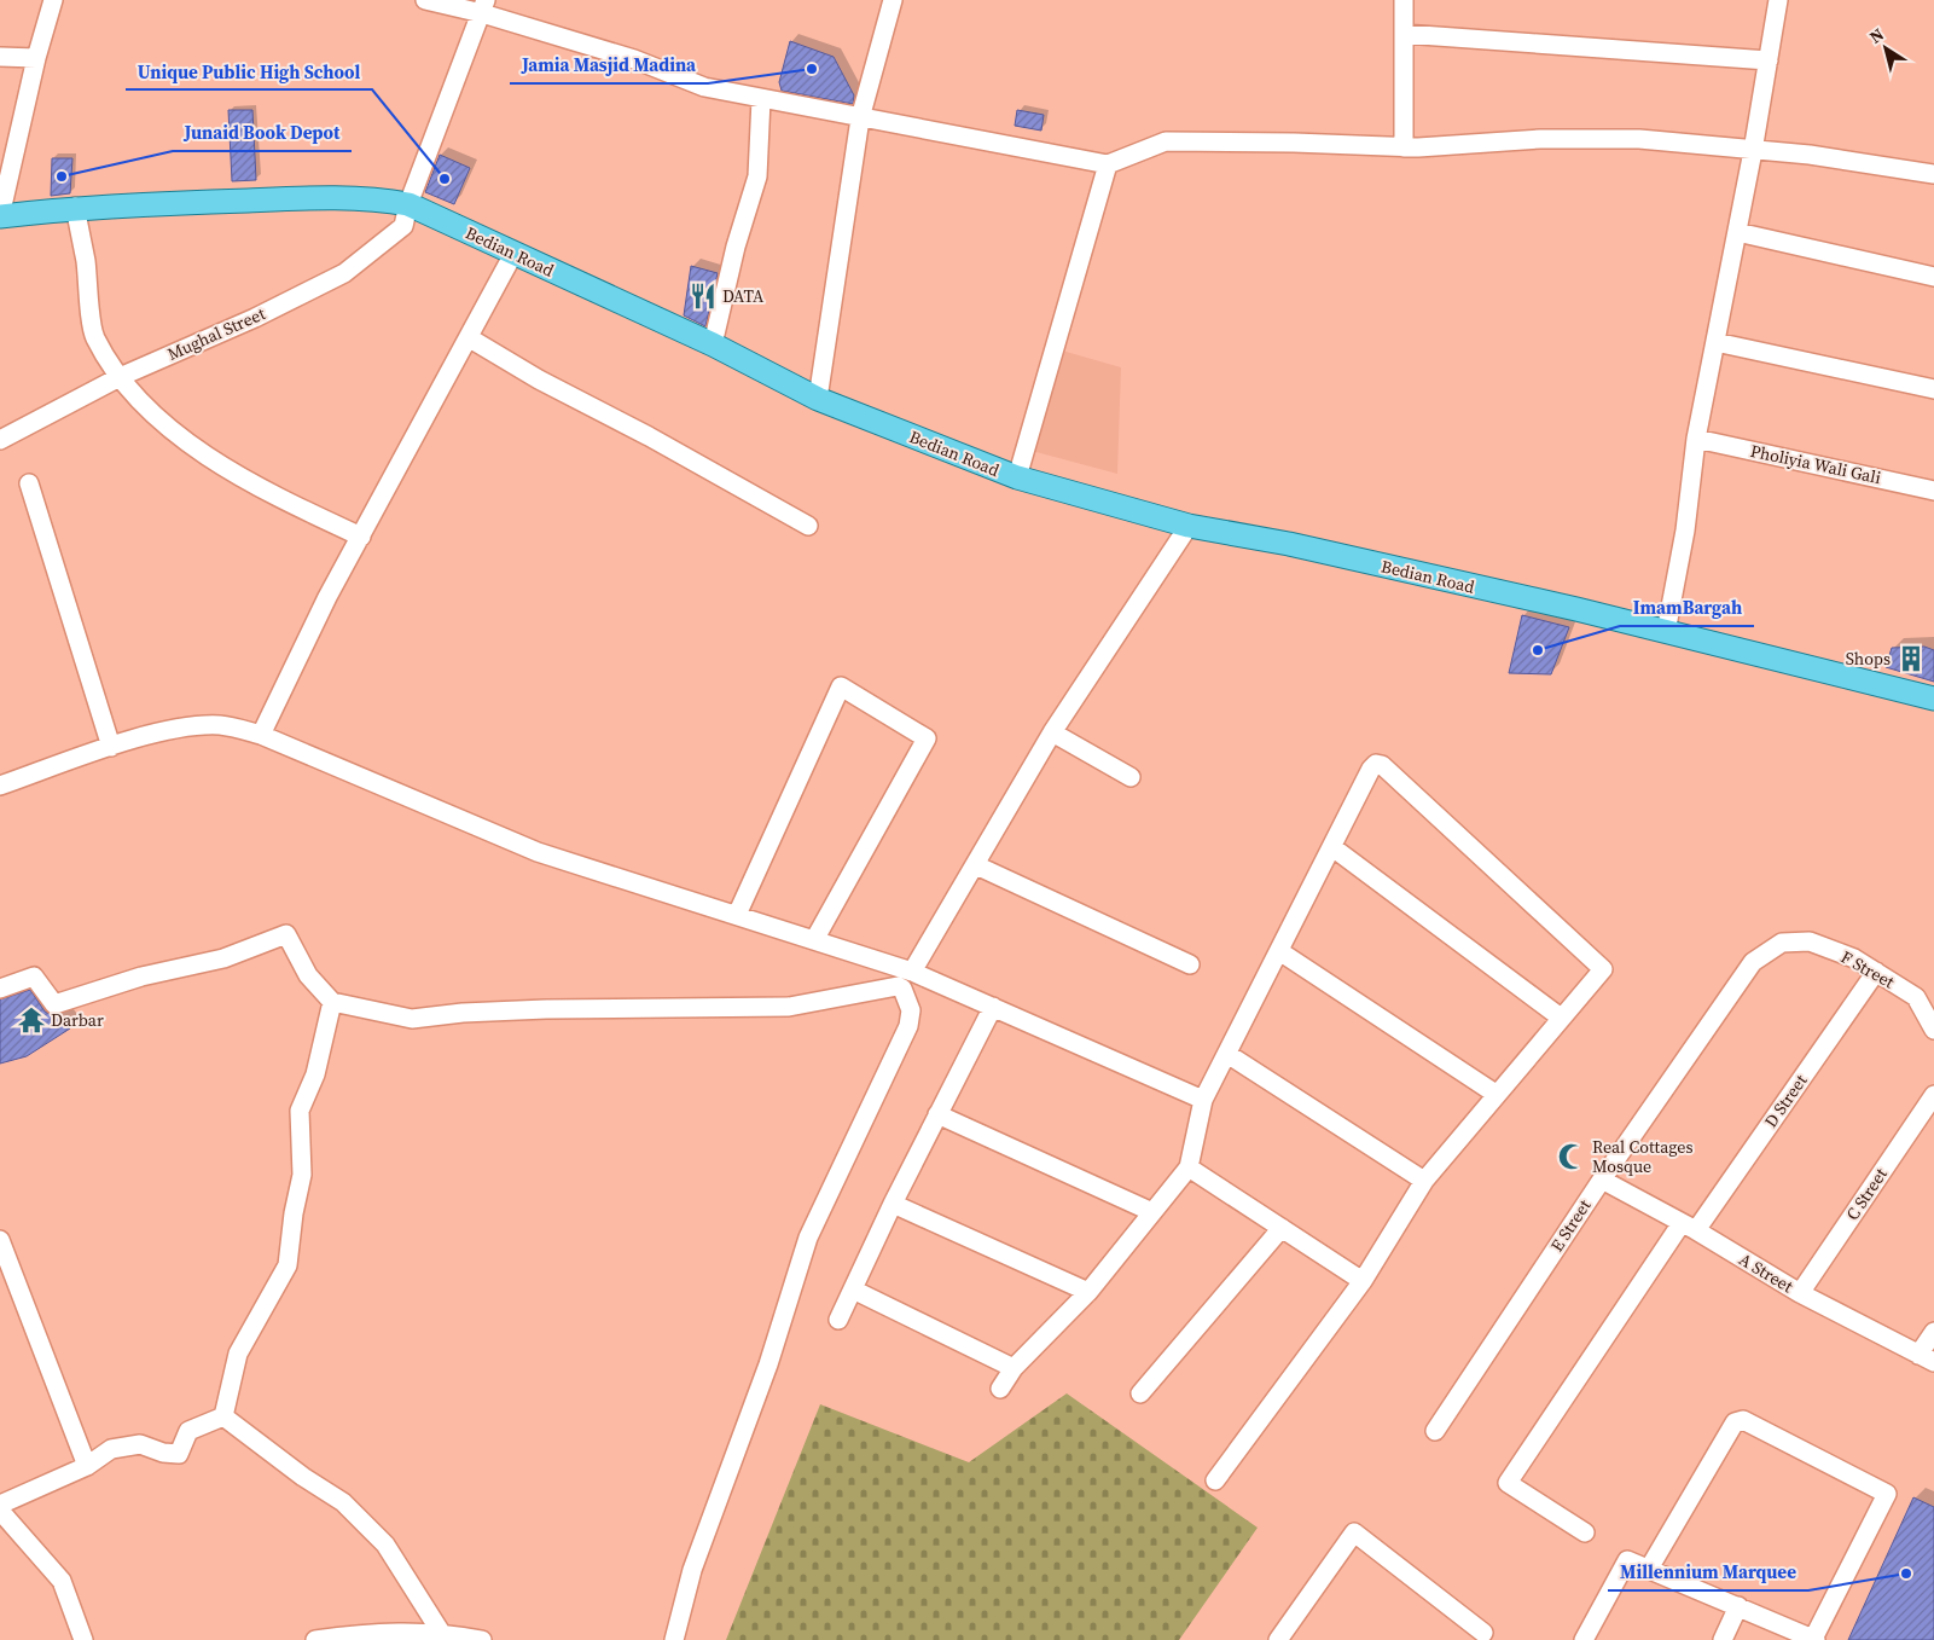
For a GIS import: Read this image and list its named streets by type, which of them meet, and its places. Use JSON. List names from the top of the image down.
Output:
{
  "streets": {
    "main road": ["Bedian Road"],
    "street": [
      "Mughal Street",
      "Pholiyia Wali Gali",
      "F Street",
      "D Street",
      "C Street",
      "E Street",
      "A Street"
    ]
  },
  "crossings": [
    ["Bedian Road", "Mughal Street"],
    ["F Street", "D Street"],
    ["F Street", "E Street"],
    ["D Street", "A Street"],
    ["C Street", "A Street"],
    ["E Street", "A Street"]
  ],
  "places": {
    "other": [
      "Jamia Masjid Madina",
      "Junaid Book Depot",
      "Unique Public High School",
      "ImamBargah",
      "Millennium Marquee"
    ],
    "restaurant": ["DATA"],
    "building": ["Shops"],
    "temple": ["Darbar"],
    "mosque": ["Real Cottages Mosque"]
  },
  "north": "top left"
}
